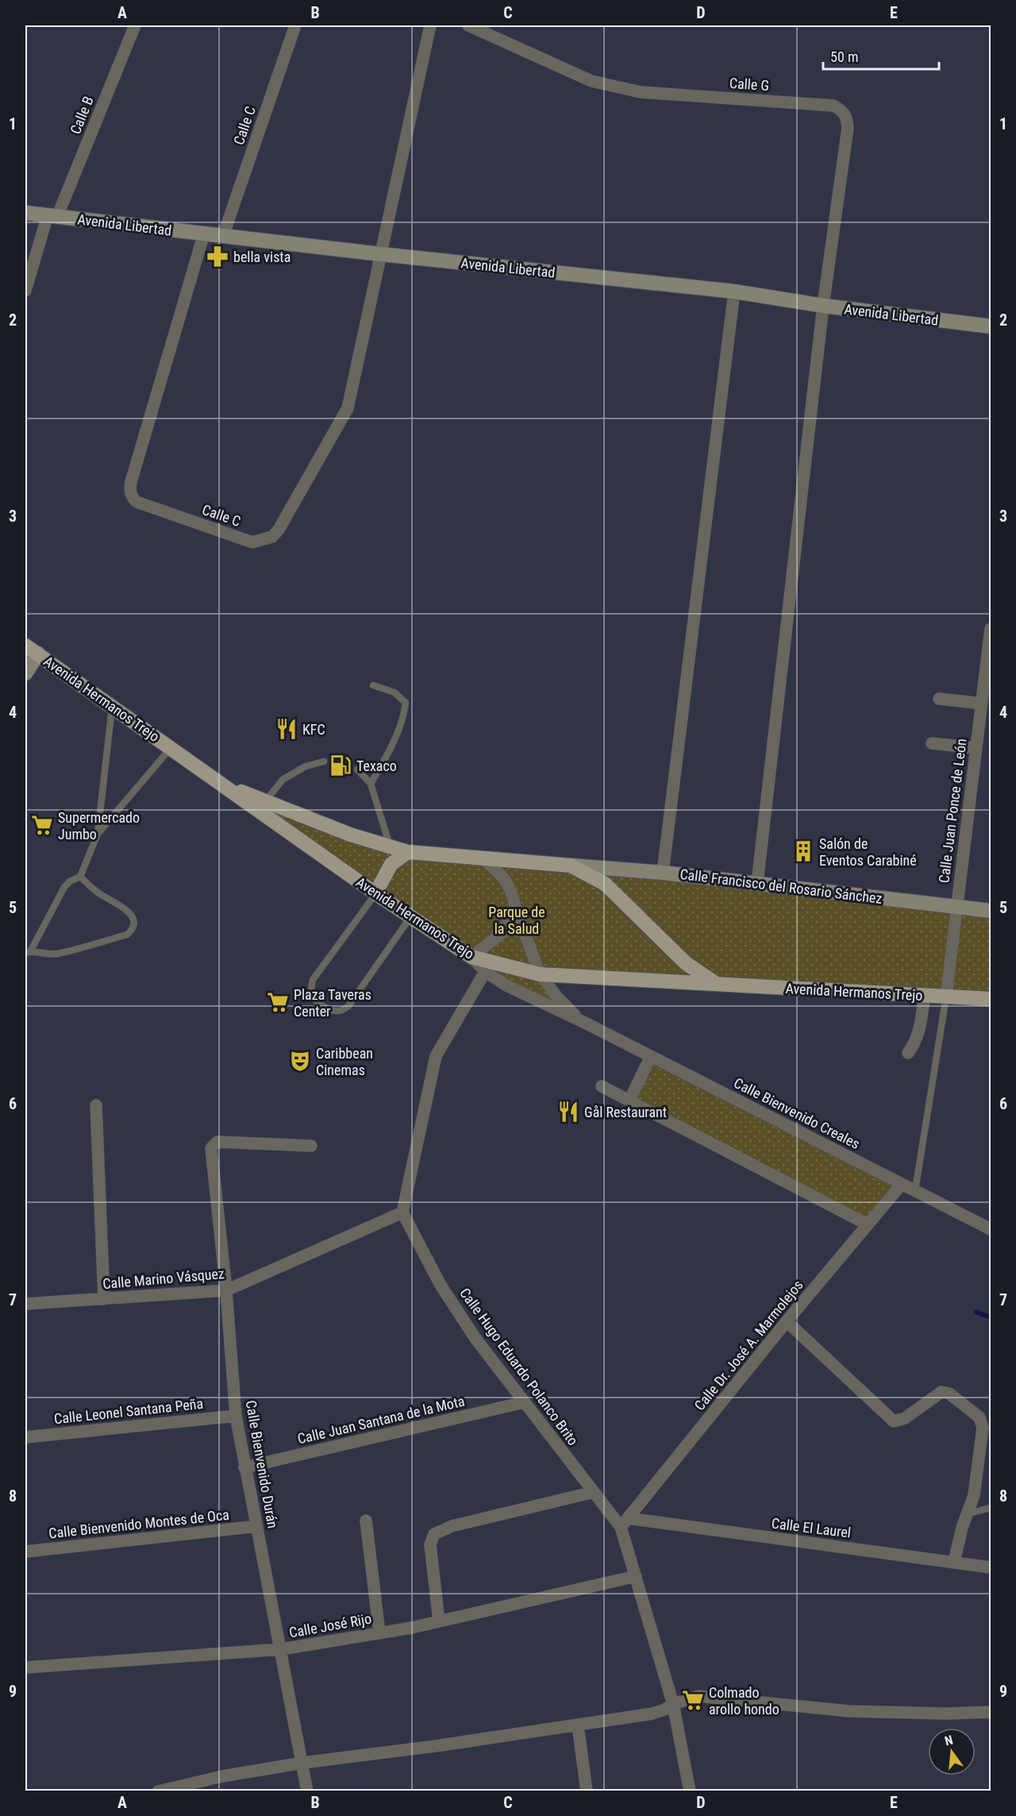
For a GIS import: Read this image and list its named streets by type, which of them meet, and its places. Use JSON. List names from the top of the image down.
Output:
{
  "streets": {
    "main road": ["Avenida Hermanos Trejo"],
    "street": [
      "Calle G",
      "Calle B",
      "Calle C",
      "Avenida Libertad",
      "Calle Juan Ponce de León",
      "Calle Francisco del Rosario Sánchez",
      "Calle Bienvenido Creales",
      "Calle Marino Vásquez",
      "Calle Dr. José A. Marmolejos",
      "Calle Hugo Eduardo Polanco Brito",
      "Calle Leonel Santana Peña",
      "Calle Juan Santana de la Mota",
      "Calle Bienvenido Durán",
      "Calle Bienvenido Montes de Oca",
      "Calle El Laurel",
      "Calle José Rijo"
    ]
  },
  "crossings": [
    ["Calle G", "Avenida Libertad"],
    ["Calle G", "Calle Francisco del Rosario Sánchez"],
    ["Calle B", "Avenida Libertad"],
    ["Calle C", "Avenida Libertad"],
    ["Avenida Hermanos Trejo", "Calle Juan Ponce de León"],
    ["Avenida Hermanos Trejo", "Calle Francisco del Rosario Sánchez"],
    ["Avenida Hermanos Trejo", "Calle Bienvenido Creales"],
    ["Calle Juan Ponce de León", "Calle Francisco del Rosario Sánchez"],
    ["Calle Bienvenido Creales", "Calle Dr. José A. Marmolejos"],
    ["Calle Marino Vásquez", "Calle Hugo Eduardo Polanco Brito"],
    ["Calle Marino Vásquez", "Calle Bienvenido Durán"],
    ["Calle Dr. José A. Marmolejos", "Calle Hugo Eduardo Polanco Brito"],
    ["Calle Dr. José A. Marmolejos", "Calle El Laurel"],
    ["Calle Hugo Eduardo Polanco Brito", "Calle Juan Santana de la Mota"],
    ["Calle Hugo Eduardo Polanco Brito", "Calle El Laurel"],
    ["Calle Hugo Eduardo Polanco Brito", "Calle José Rijo"],
    ["Calle Leonel Santana Peña", "Calle Bienvenido Durán"],
    ["Calle Juan Santana de la Mota", "Calle Bienvenido Durán"],
    ["Calle Bienvenido Durán", "Calle Bienvenido Montes de Oca"],
    ["Calle Bienvenido Durán", "Calle José Rijo"]
  ],
  "parks": ["Parque de la Salud"],
  "places": {
    "pharmacy": ["bella vista"],
    "restaurant": ["KFC", "Gål Restaurant"],
    "fuel station": ["Texaco"],
    "supermarket": ["Supermercado Jumbo", "Plaza Taveras Center", "Colmado arollo hondo"],
    "building": ["Salón de Eventos Carabiné"],
    "theatre": ["Caribbean Cinemas"]
  },
  "scale_bar": "50 m",
  "north": "top",
  "grid": {
    "columns": [
      "A",
      "B",
      "C",
      "D",
      "E"
    ],
    "rows": [
      "1",
      "2",
      "3",
      "4",
      "5",
      "6",
      "7",
      "8",
      "9"
    ]
  }
}
